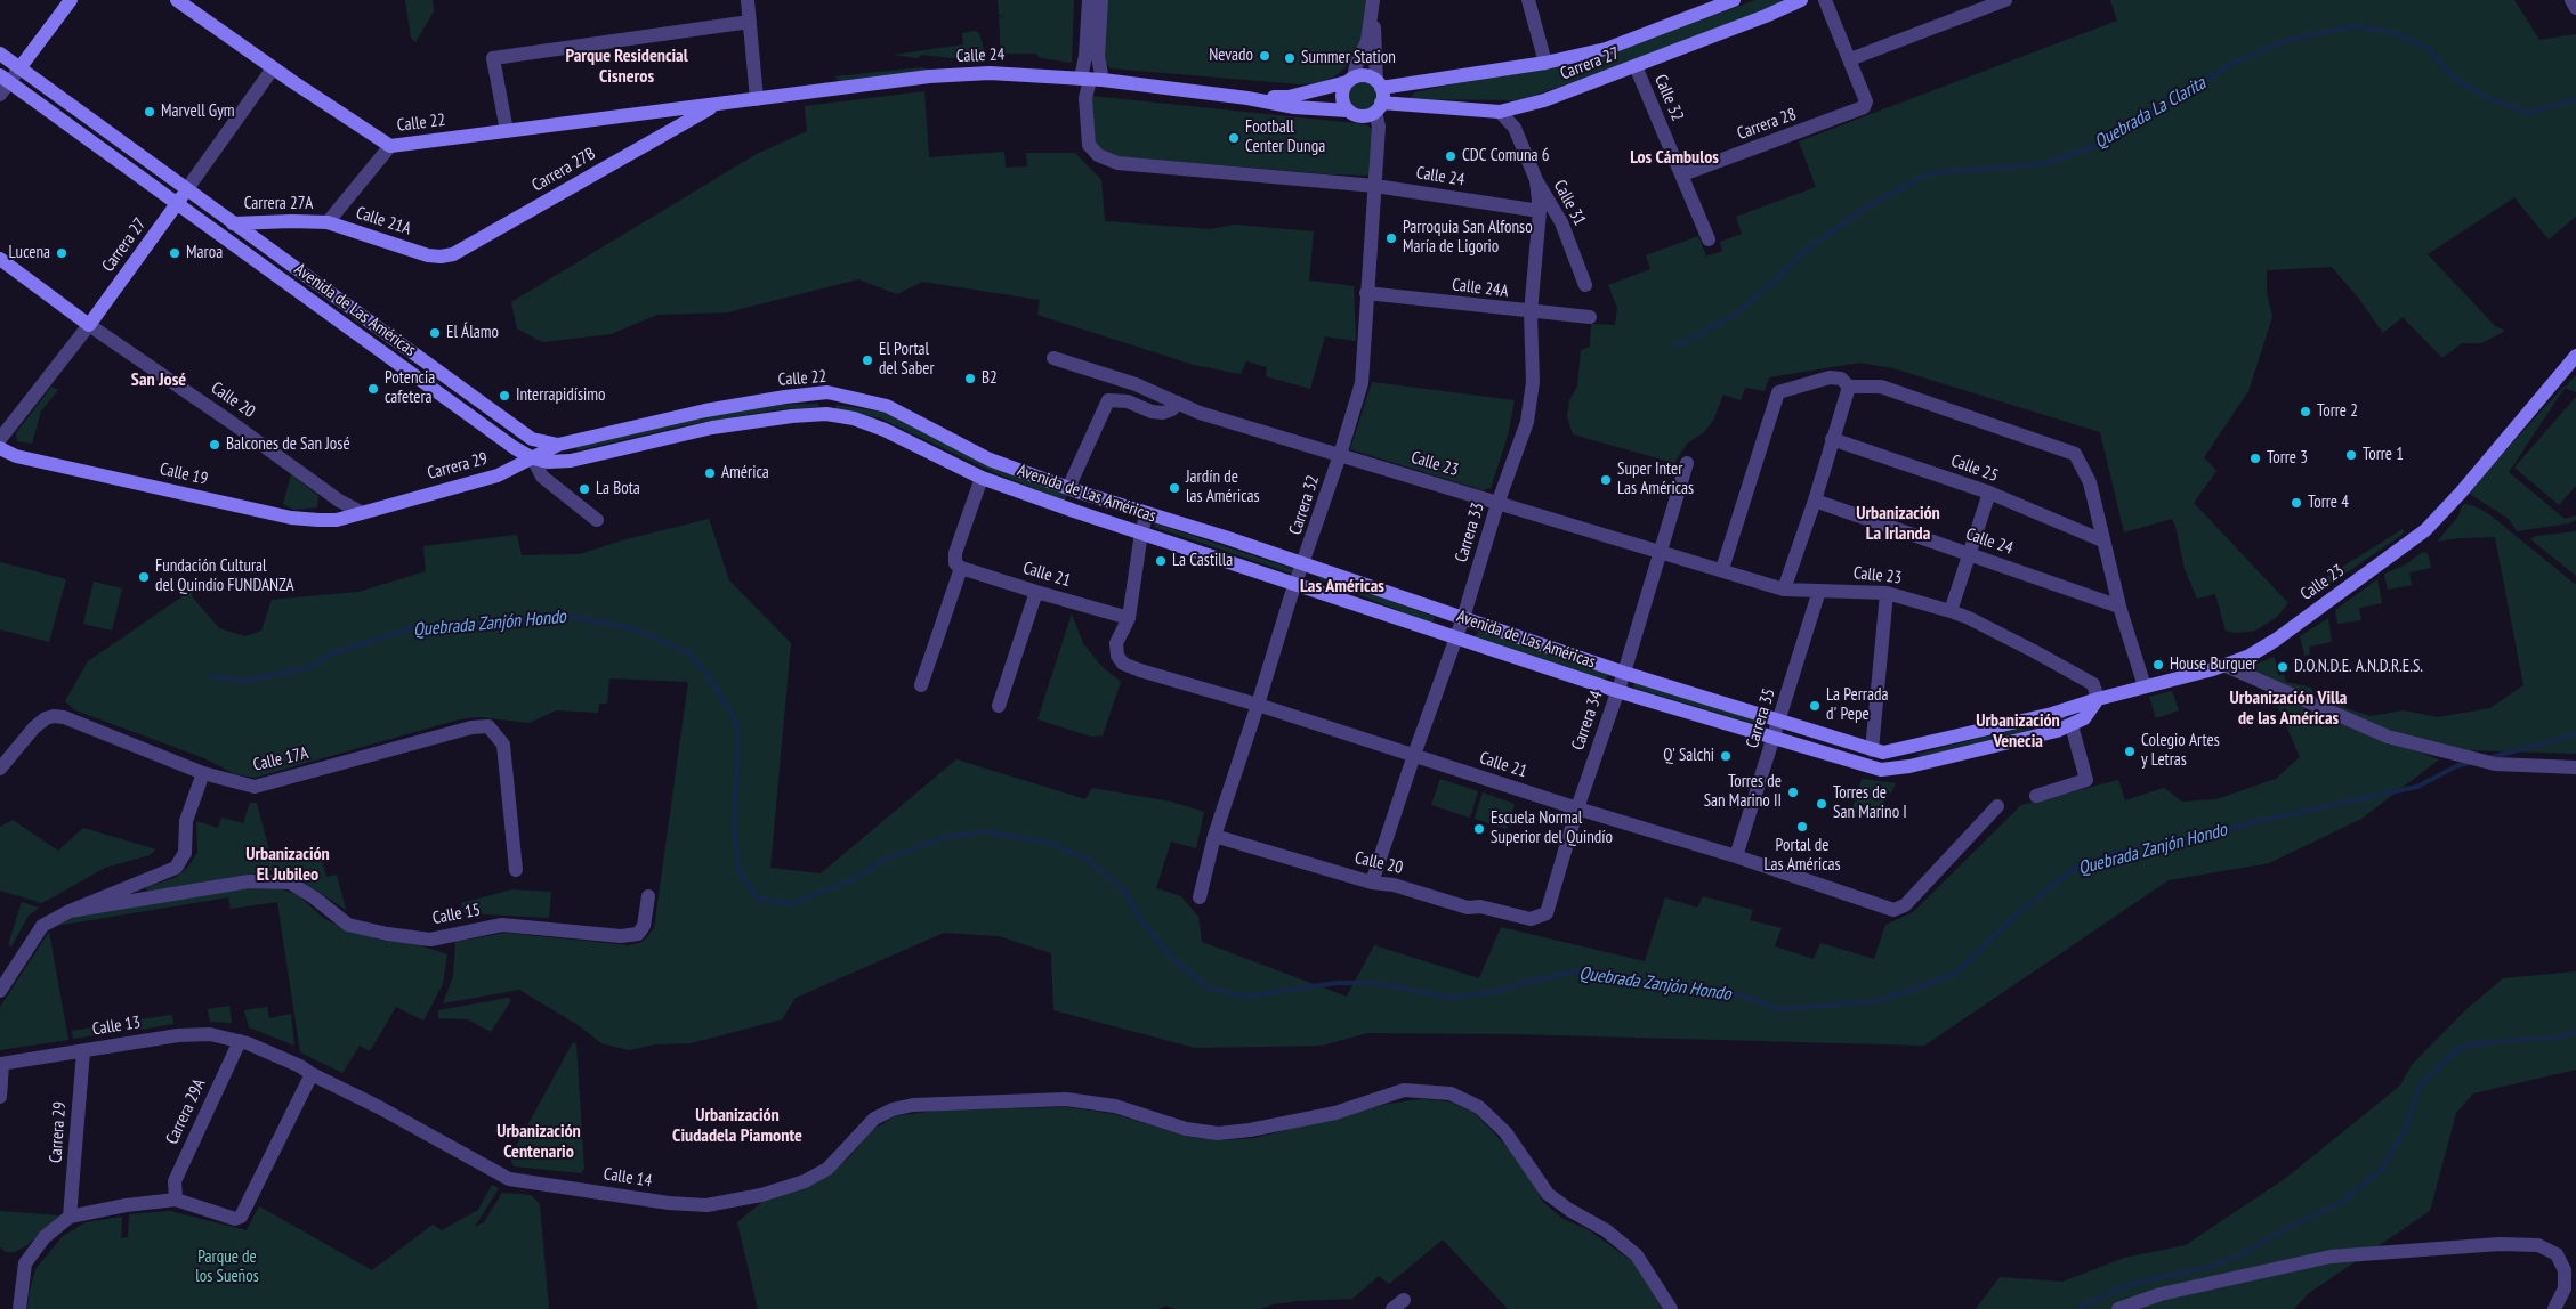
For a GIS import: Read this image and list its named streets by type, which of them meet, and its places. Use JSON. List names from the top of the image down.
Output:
{
  "streets": {
    "main road": [
      "Calle 24",
      "Carrera 27",
      "Calle 22",
      "Carrera 27B",
      "Carrera 27A",
      "Calle 21A",
      "Avenida de Las Américas",
      "Calle 20",
      "Calle 23",
      "Carrera 29",
      "Calle 19"
    ],
    "street": [
      "Calle 32",
      "Carrera 28",
      "Calle 31",
      "Calle 24A",
      "Calle 25",
      "Carrera 32",
      "Carrera 33",
      "Calle 21",
      "Carrera 35",
      "Carrera 34",
      "Calle 17A",
      "Calle 15",
      "Calle 13",
      "Carrera 29A",
      "Calle 14"
    ]
  },
  "crossings": [
    ["Calle 24", "Calle 22"],
    ["Calle 24", "Carrera 27B"],
    ["Calle 24", "Carrera 32"],
    ["Calle 24", "Carrera 33"],
    ["Carrera 27", "Calle 32"],
    ["Carrera 27", "Calle 22"],
    ["Carrera 27", "Calle 31"],
    ["Carrera 27", "Avenida de Las Américas"],
    ["Carrera 27", "Calle 20"],
    ["Carrera 27", "Carrera 32"],
    ["Calle 32", "Carrera 28"],
    ["Calle 22", "Carrera 27B"],
    ["Calle 22", "Carrera 27A"],
    ["Calle 22", "Avenida de Las Américas"],
    ["Calle 22", "Carrera 29"],
    ["Carrera 27B", "Calle 21A"],
    ["Calle 31", "Carrera 33"],
    ["Carrera 27A", "Calle 21A"],
    ["Carrera 27A", "Avenida de Las Américas"],
    ["Calle 24A", "Carrera 32"],
    ["Calle 24A", "Carrera 33"],
    ["Avenida de Las Américas", "Calle 23"],
    ["Avenida de Las Américas", "Carrera 29"],
    ["Avenida de Las Américas", "Carrera 32"],
    ["Avenida de Las Américas", "Carrera 33"],
    ["Avenida de Las Américas", "Carrera 35"],
    ["Avenida de Las Américas", "Carrera 34"],
    ["Calle 20", "Carrera 29"],
    ["Calle 20", "Calle 19"],
    ["Calle 20", "Carrera 32"],
    ["Calle 20", "Carrera 33"],
    ["Calle 20", "Carrera 34"],
    ["Calle 23", "Carrera 32"],
    ["Calle 23", "Carrera 33"],
    ["Calle 23", "Carrera 35"],
    ["Calle 23", "Carrera 34"],
    ["Carrera 29", "Calle 19"],
    ["Carrera 29", "Calle 13"],
    ["Carrera 32", "Calle 21"],
    ["Carrera 33", "Calle 21"],
    ["Calle 21", "Carrera 35"],
    ["Calle 21", "Carrera 34"],
    ["Calle 13", "Carrera 29A"],
    ["Calle 13", "Calle 14"],
    ["Carrera 29A", "Calle 14"]
  ],
  "districts": [
    "Parque Residencial Cisneros",
    "Los Cámbulos",
    "San José",
    "Urbanización La Irlanda",
    "Las Américas",
    "Urbanización Villa de las Américas",
    "Urbanización Venecia",
    "Urbanización El Jubileo",
    "Urbanización Ciudadela Piamonte",
    "Urbanización Centenario"
  ],
  "water": ["Quebrada La Clarita", "Quebrada Zanjón Hondo"],
  "parks": ["Parque de los Sueños"],
  "places": [
    "Nevado",
    "Summer Station",
    "Marvell Gym",
    "Football Center Dunga",
    "CDC Comuna 6",
    "Parroquia San Alfonso María de Ligorio",
    "Lucena",
    "Maroa",
    "El Álamo",
    "El Portal del Saber",
    "B2",
    "Potencia cafetera",
    "Interrapidísimo",
    "Torre 2",
    "Balcones de San José",
    "Torre 1",
    "Torre 3",
    "América",
    "Super Inter Las Américas",
    "Jardín de las Américas",
    "La Bota",
    "Torre 4",
    "La Castilla",
    "Fundación Cultural del Quindío FUNDANZA",
    "House Burguer",
    "D.O.N.D.E. A.N.D.R.E.S.",
    "La Perrada d' Pepe",
    "Colegio Artes y Letras",
    "Q' Salchi",
    "Torres de San Marino II",
    "Torres de San Marino I",
    "Portal de Las Américas",
    "Escuela Normal Superior del Quindío"
  ]
}
